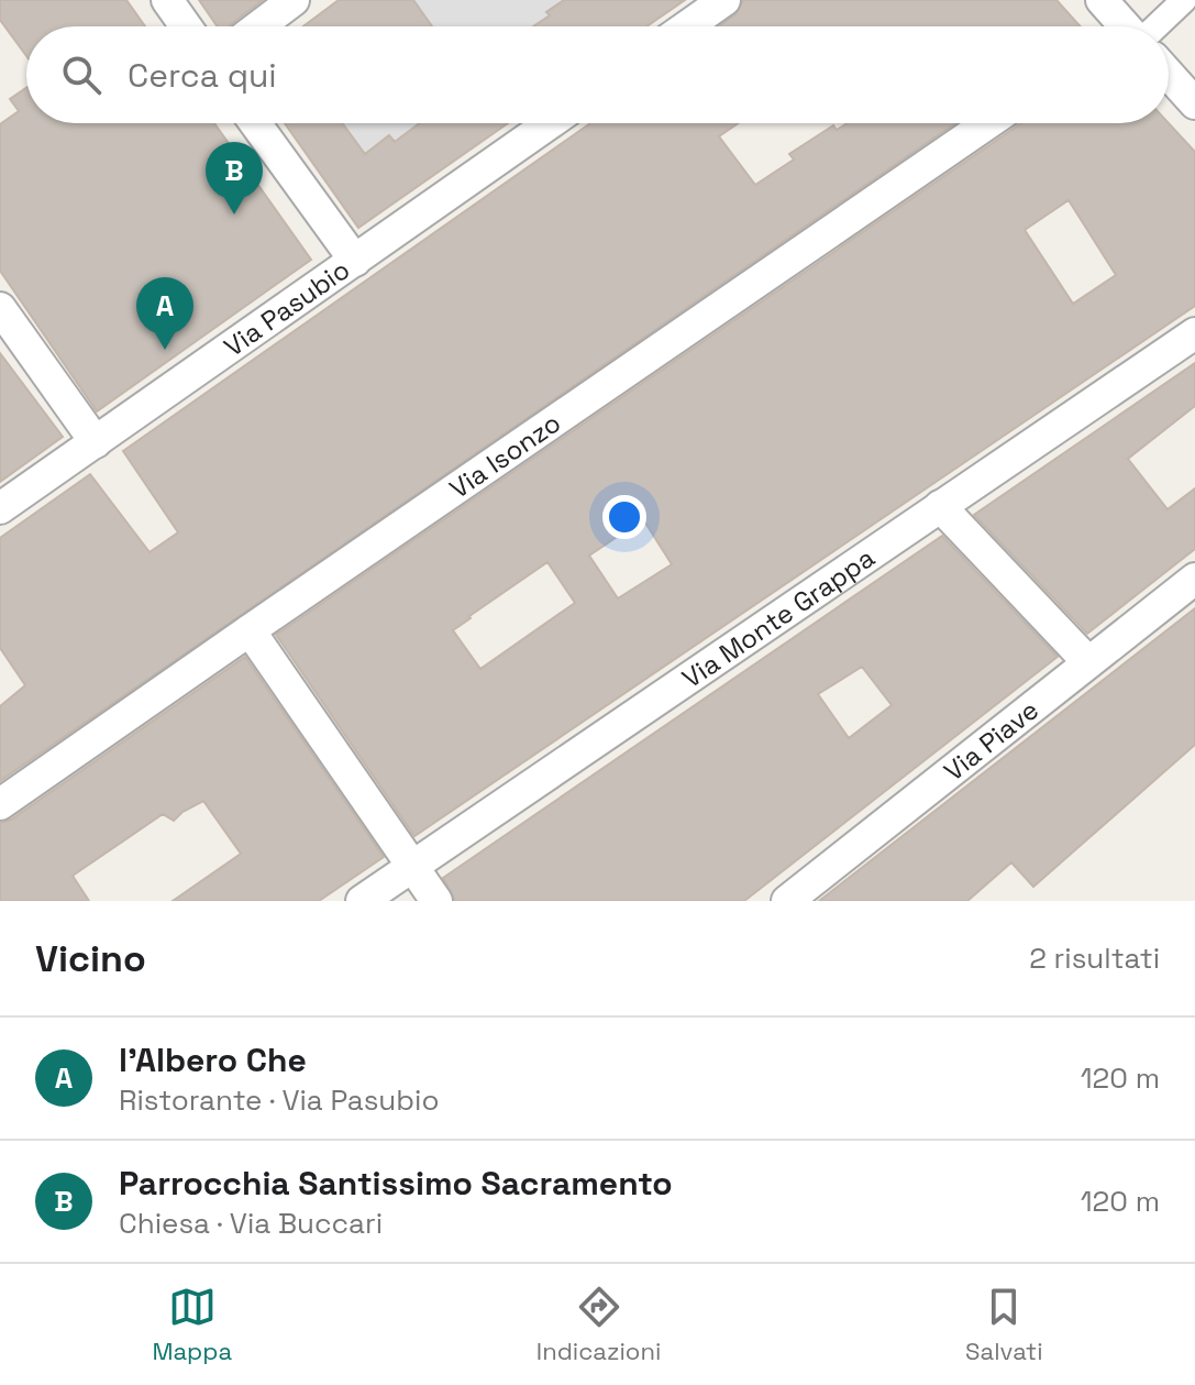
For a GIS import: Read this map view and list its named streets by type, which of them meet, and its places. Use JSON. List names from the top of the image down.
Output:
{
  "streets": {
    "street": [
      "Via Pasubio",
      "Via Isonzo",
      "Via Monte Grappa",
      "Via Piave"
    ]
  },
  "page": {
    "search": "Cerca qui",
    "pins": ["B", "A"],
    "heading": ["Vicino", "2 risultati"],
    "list": [
      {
        "mark": "A",
        "name": "l'Albero Che",
        "note": "Ristorante · Via Pasubio",
        "value": "120 m"
      },
      {
        "mark": "B",
        "name": "Parrocchia Santissimo Sacramento",
        "note": "Chiesa · Via Buccari",
        "value": "120 m"
      }
    ],
    "nav": ["Mappa", "Indicazioni", "Salvati"]
  }
}
